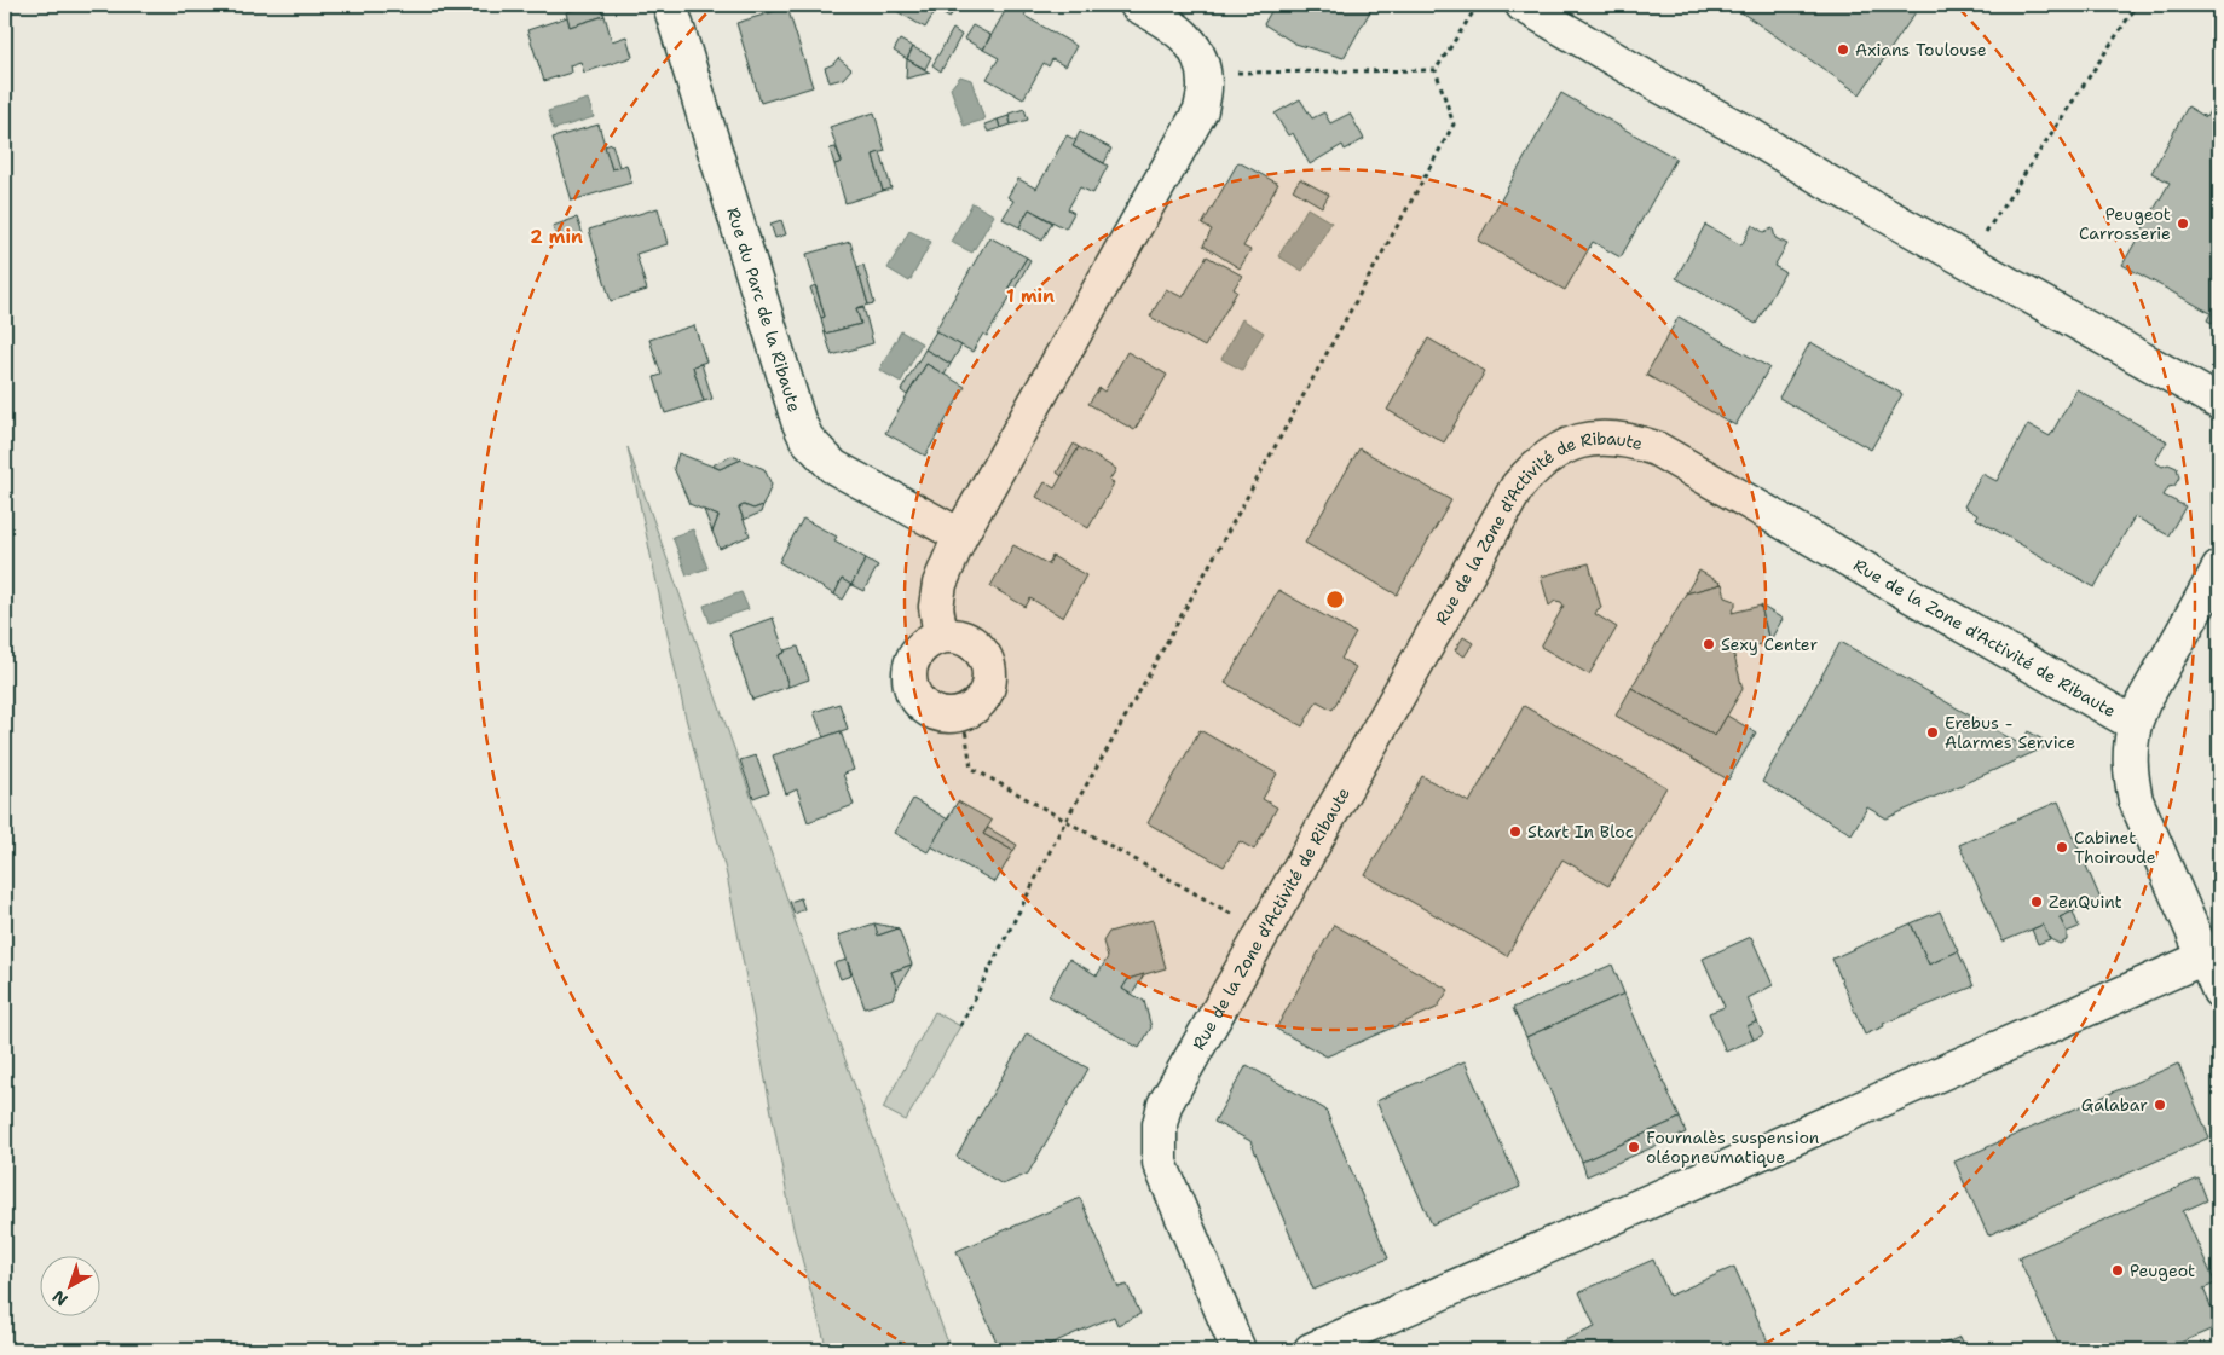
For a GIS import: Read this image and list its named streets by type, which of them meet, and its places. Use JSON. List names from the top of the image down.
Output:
{
  "streets": {
    "street": ["Rue du Parc de la Ribaute", "Rue de la Zone d'Activité de Ribaute"]
  },
  "places": [
    "Axians Toulouse",
    "Peugeot Carrosserie",
    "Sexy Center",
    "Erebus - Alarmes Service",
    "Start In Bloc",
    "Cabinet Thoiroude",
    "ZenQuint",
    "Galabar",
    "Fournalès suspension oléopneumatique",
    "Peugeot"
  ],
  "north": "bottom left",
  "rings": ["2 min", "1 min"]
}
